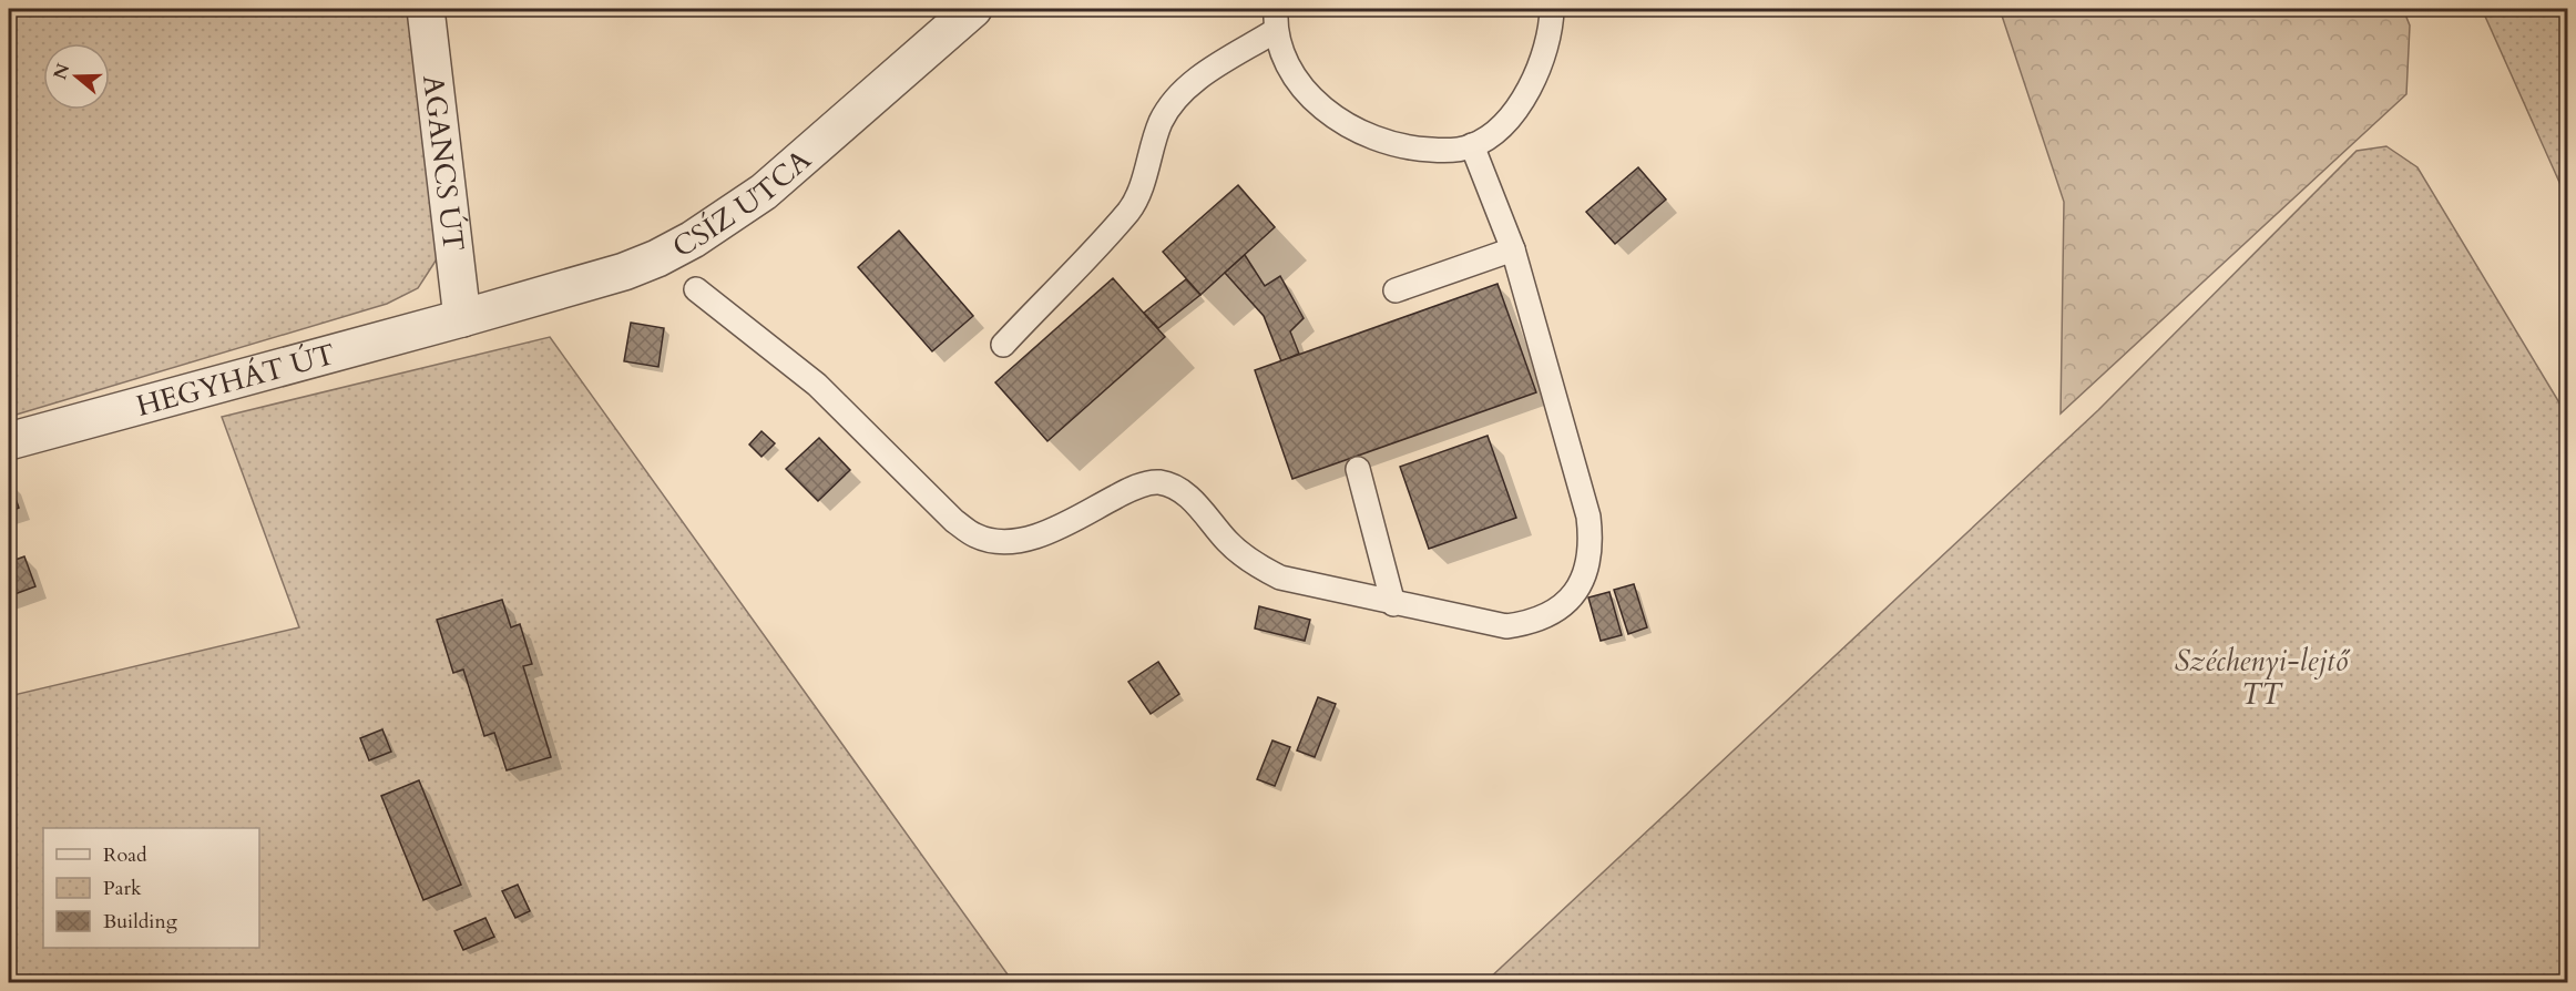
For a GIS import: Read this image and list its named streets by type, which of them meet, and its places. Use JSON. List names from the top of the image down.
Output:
{
  "streets": {
    "street": ["AGANCS ÚT", "CSÍZ UTCA", "HEGYHÁT ÚT"]
  },
  "crossings": [
    ["AGANCS ÚT", "CSÍZ UTCA"],
    ["AGANCS ÚT", "HEGYHÁT ÚT"],
    ["CSÍZ UTCA", "HEGYHÁT ÚT"]
  ],
  "parks": ["Széchenyi-lejtő TT"],
  "legend": ["Road", "Park", "Building"],
  "north": "left"
}
